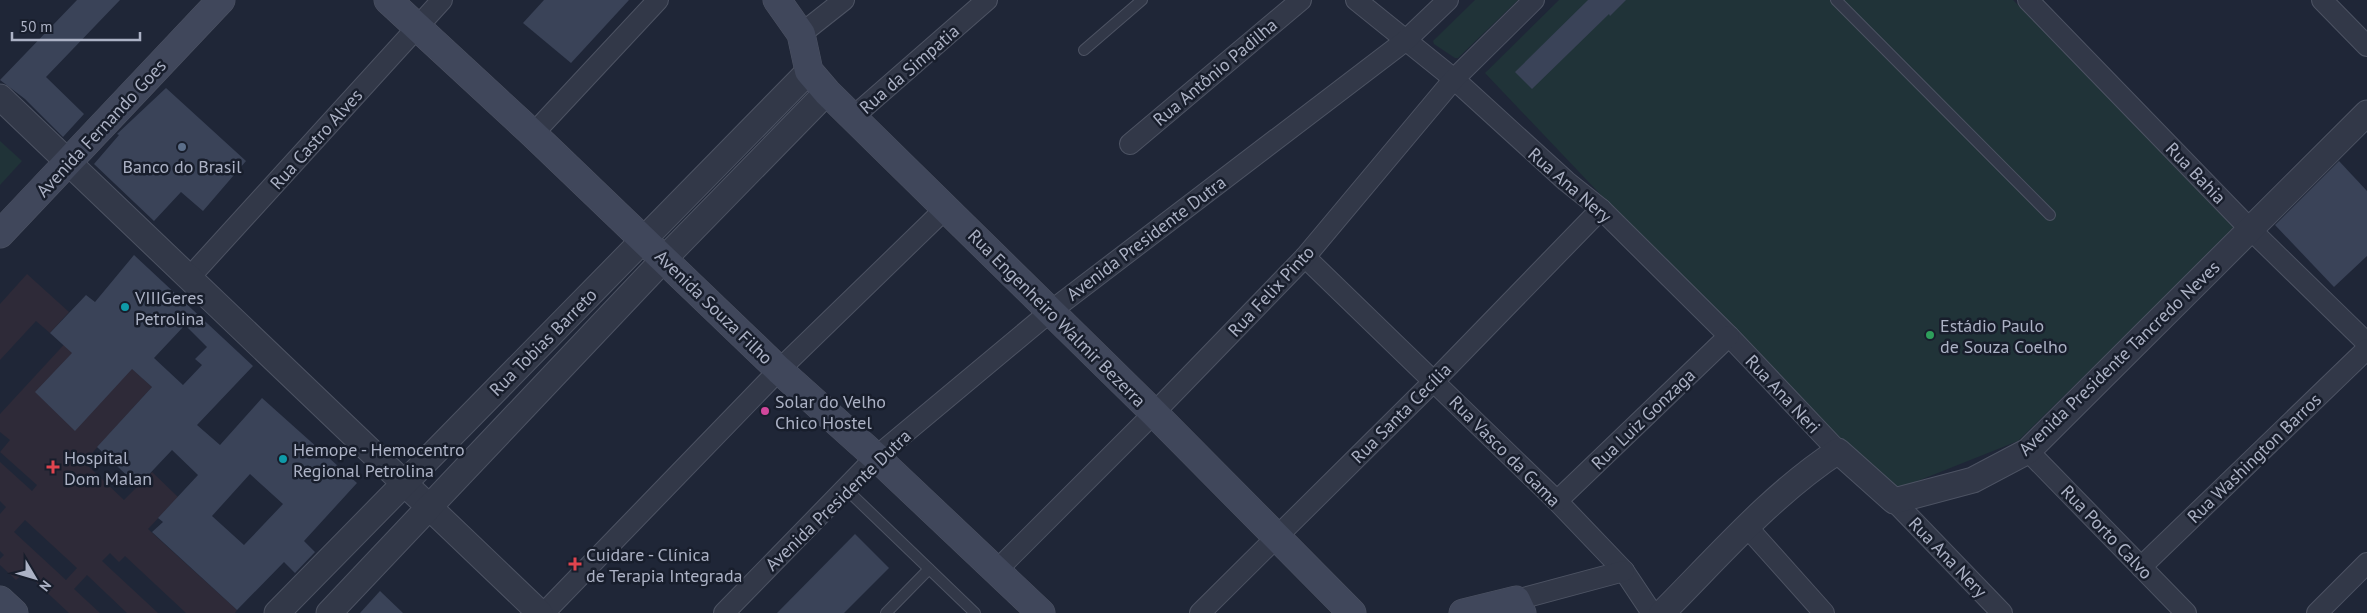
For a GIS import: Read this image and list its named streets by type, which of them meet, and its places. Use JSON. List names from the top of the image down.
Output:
{
  "streets": {
    "main road": ["Avenida Fernando Goes", "Avenida Souza Filho", "Rua Engenheiro Walmir Bezerra"],
    "street": [
      "Rua da Simpatia",
      "Rua Antônio Padilha",
      "Rua Castro Alves",
      "Rua Bahia",
      "Rua Ana Nery",
      "Avenida Presidente Dutra",
      "Rua Felix Pinto",
      "Rua Tobias Barreto",
      "Avenida Presidente Tancredo Neves",
      "Rua Ana Neri",
      "Rua Santa Cecília",
      "Rua Luiz Gonzaga",
      "Rua Vasco da Gama",
      "Rua Washington Barros",
      "Rua Porto Calvo"
    ]
  },
  "crossings": [
    ["Rua da Simpatia", "Rua Engenheiro Walmir Bezerra"],
    ["Rua Castro Alves", "Avenida Souza Filho"],
    ["Rua Bahia", "Avenida Presidente Tancredo Neves"],
    ["Rua Ana Nery", "Avenida Presidente Dutra"],
    ["Rua Ana Nery", "Rua Felix Pinto"],
    ["Rua Ana Nery", "Avenida Presidente Tancredo Neves"],
    ["Rua Ana Nery", "Rua Ana Neri"],
    ["Rua Ana Nery", "Rua Santa Cecília"],
    ["Rua Ana Nery", "Rua Luiz Gonzaga"],
    ["Avenida Presidente Dutra", "Avenida Souza Filho"],
    ["Avenida Presidente Dutra", "Rua Engenheiro Walmir Bezerra"],
    ["Rua Felix Pinto", "Avenida Souza Filho"],
    ["Rua Felix Pinto", "Rua Engenheiro Walmir Bezerra"],
    ["Rua Felix Pinto", "Rua Vasco da Gama"],
    ["Avenida Souza Filho", "Rua Tobias Barreto"],
    ["Rua Engenheiro Walmir Bezerra", "Rua Tobias Barreto"],
    ["Rua Engenheiro Walmir Bezerra", "Rua Santa Cecília"],
    ["Avenida Presidente Tancredo Neves", "Rua Porto Calvo"],
    ["Rua Ana Neri", "Rua Luiz Gonzaga"],
    ["Rua Santa Cecília", "Rua Vasco da Gama"],
    ["Rua Luiz Gonzaga", "Rua Vasco da Gama"],
    ["Rua Washington Barros", "Rua Porto Calvo"]
  ],
  "places": {
    "other": [
      "Banco do Brasil",
      "VIIIGeres Petrolina",
      "Estádio Paulo de Souza Coelho",
      "Solar do Velho Chico Hostel",
      "Hemope - Hemocentro Regional Petrolina"
    ],
    "health": ["Hospital Dom Malan", "Cuidare - Clínica de Terapia Integrada"]
  },
  "scale_bar": "50 m",
  "north": "bottom right"
}
